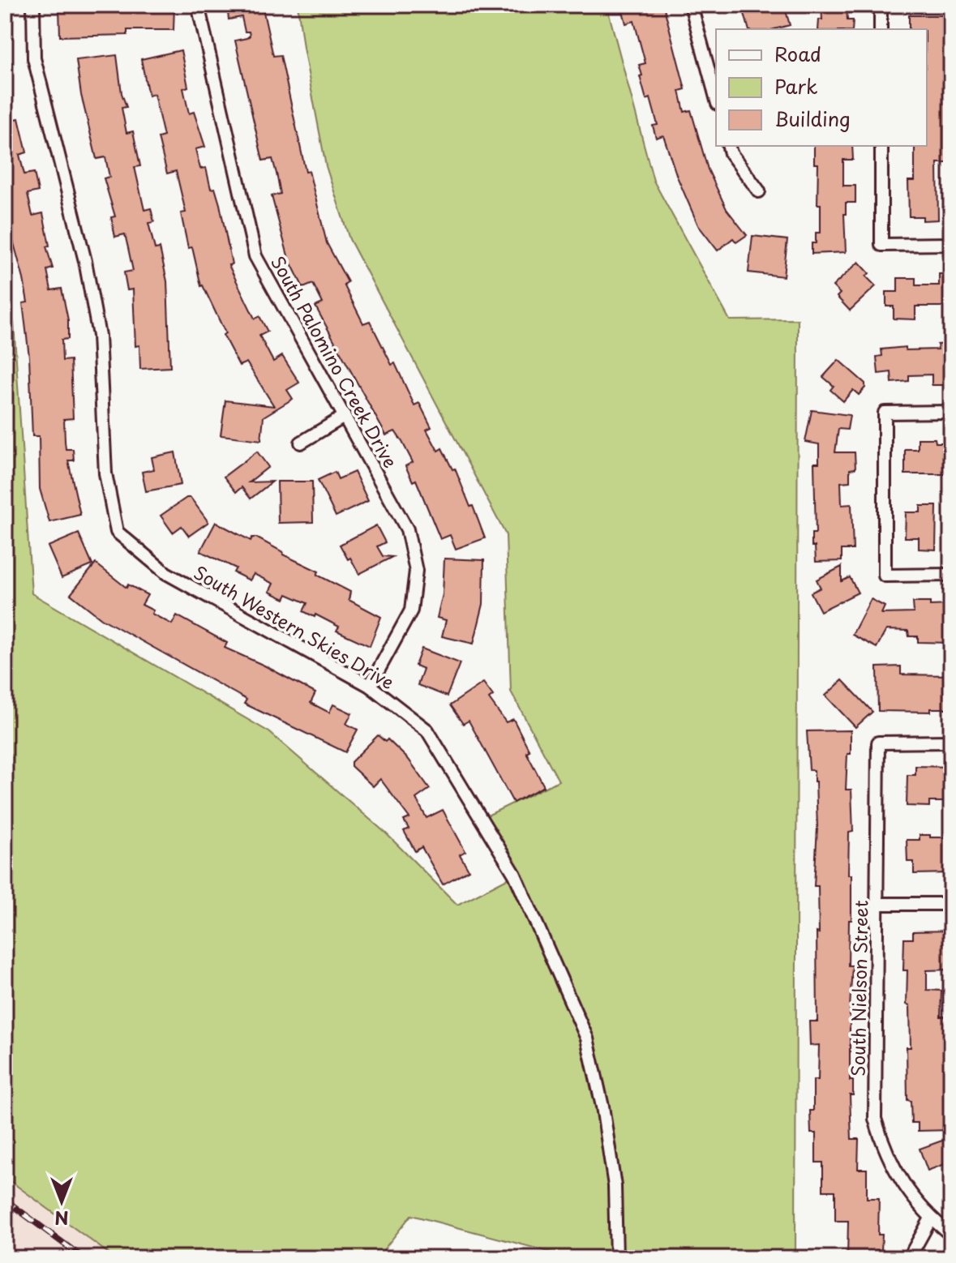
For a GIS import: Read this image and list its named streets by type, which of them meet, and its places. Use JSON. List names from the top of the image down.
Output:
{
  "streets": {
    "street": ["South Palomino Creek Drive", "South Western Skies Drive", "South Nielson Street"]
  },
  "crossings": [
    ["South Palomino Creek Drive", "South Western Skies Drive"]
  ],
  "legend": ["Road", "Park", "Building"],
  "north": "bottom"
}
